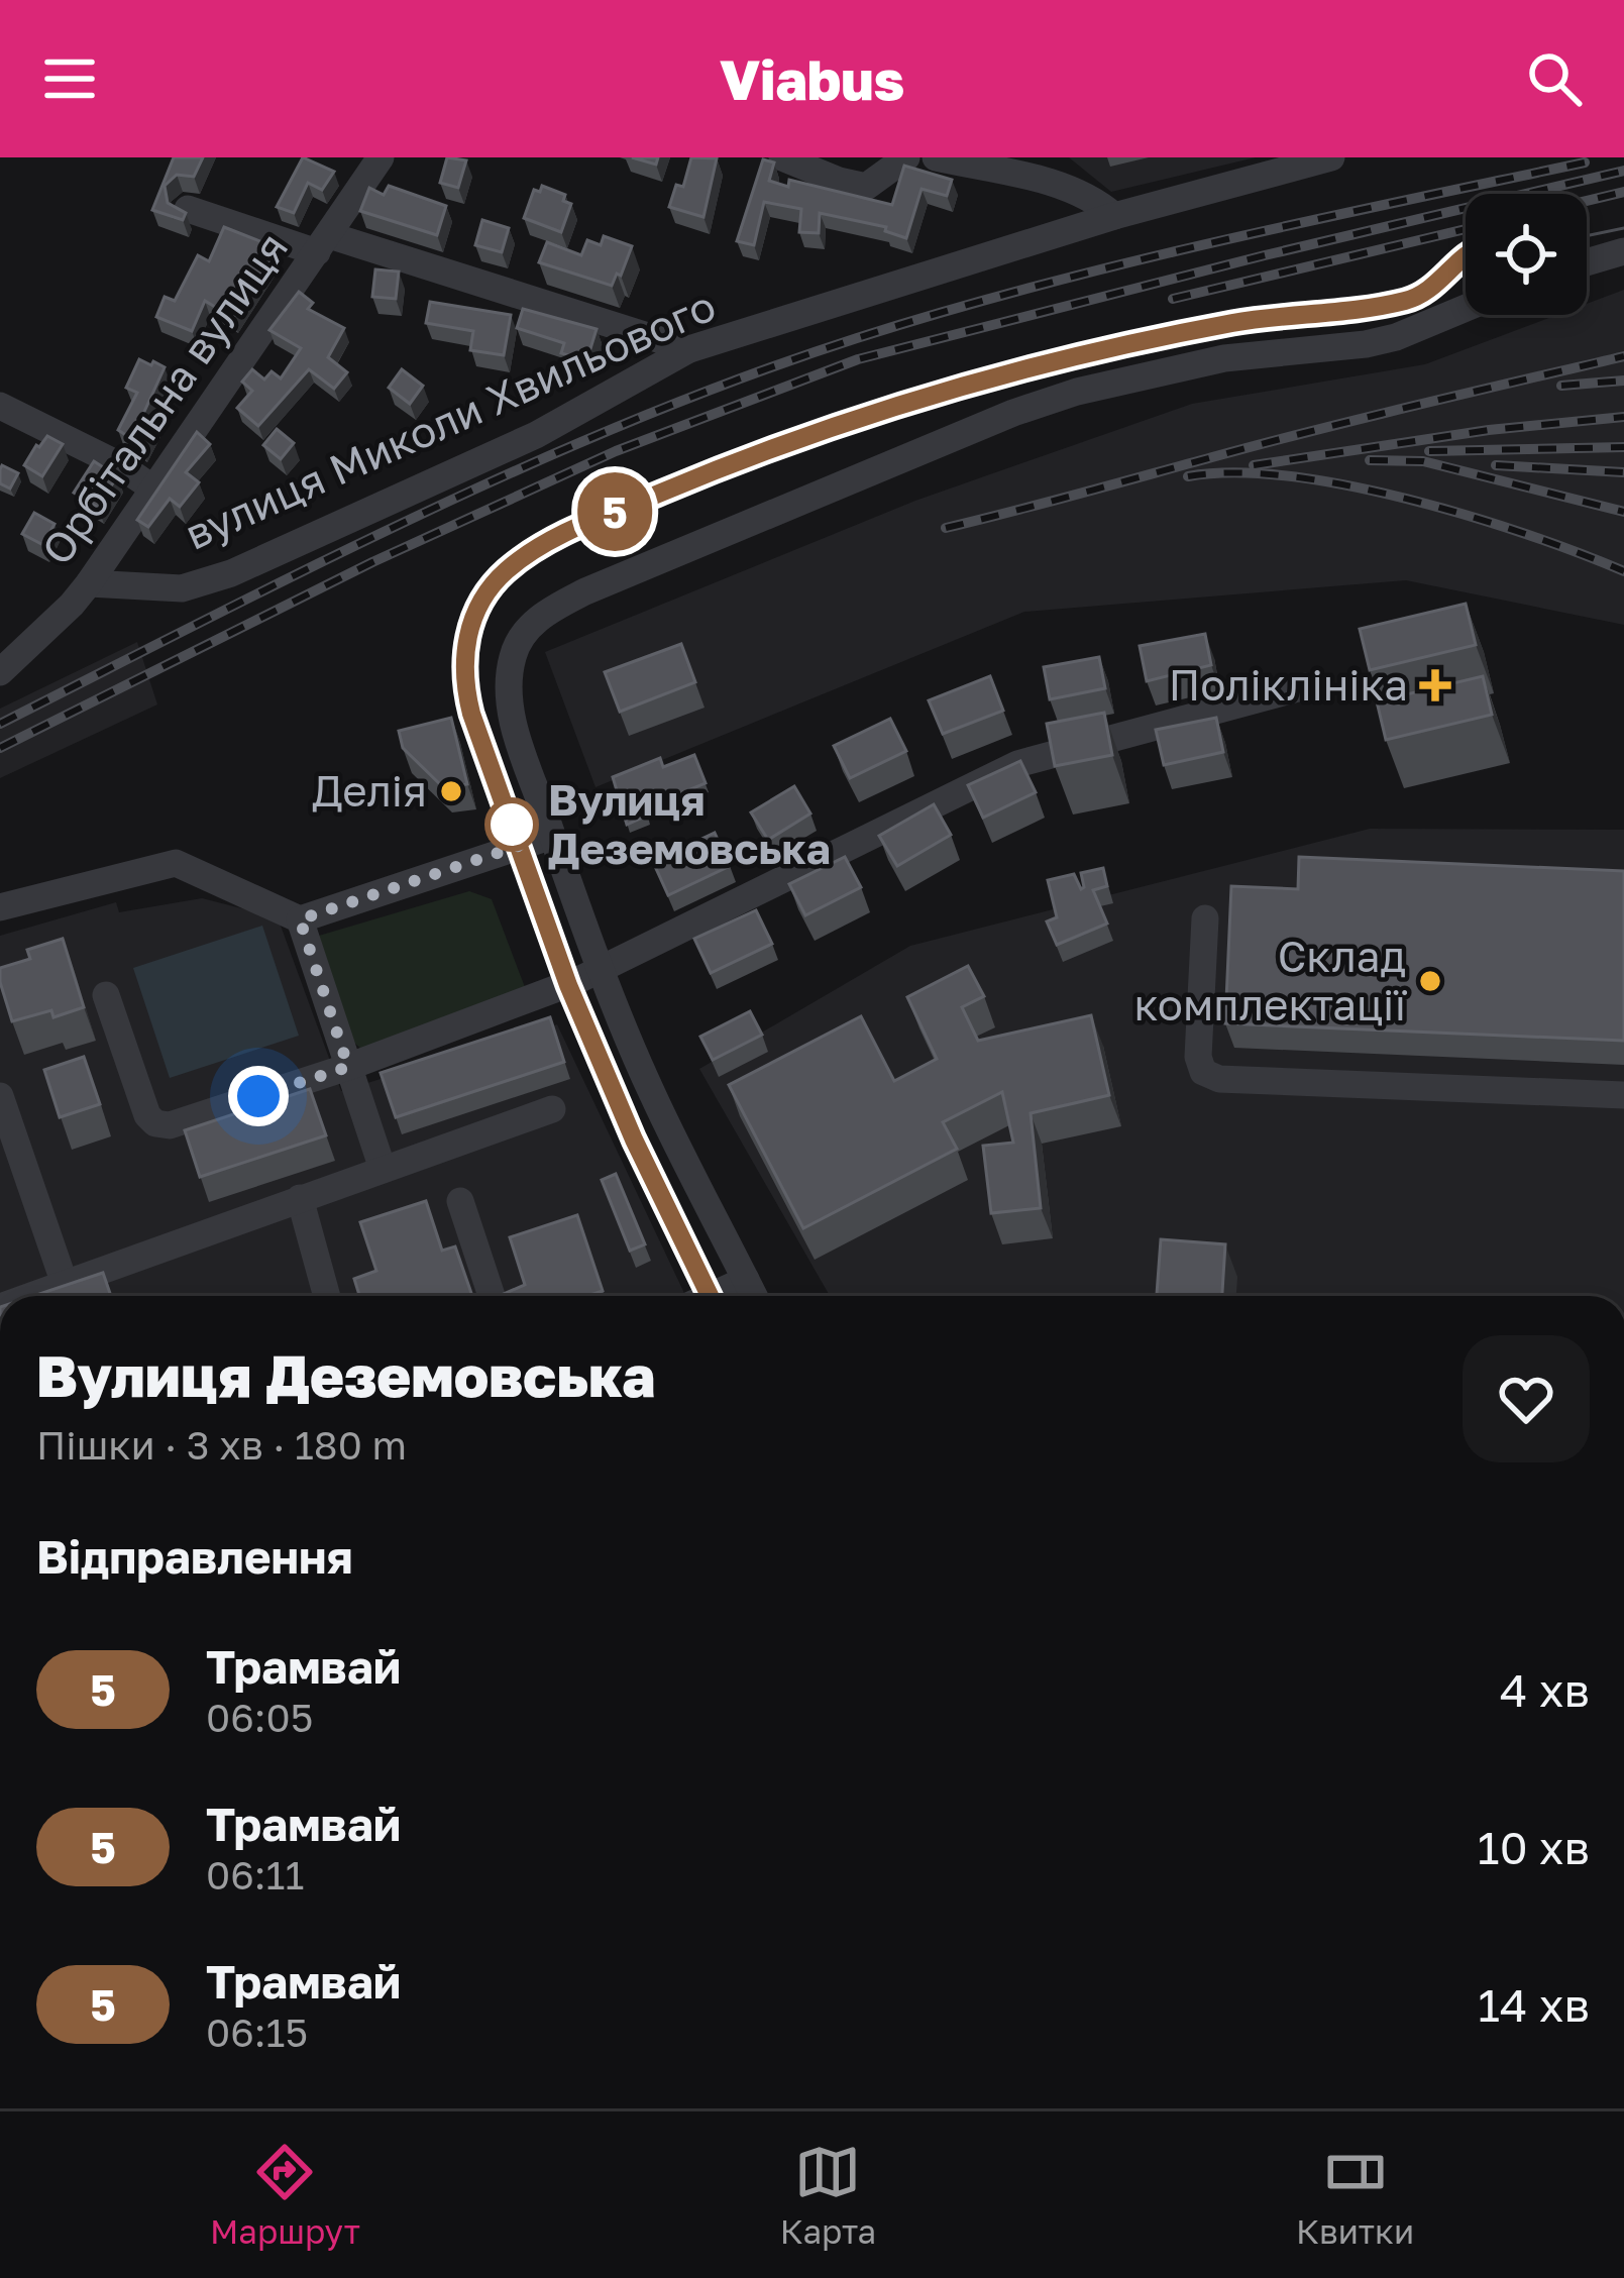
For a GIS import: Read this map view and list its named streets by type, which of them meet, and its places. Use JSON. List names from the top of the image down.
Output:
{
  "streets": {
    "street": ["Орбітальна вулиця", "вулиця Миколи Хвильового"]
  },
  "crossings": [
    ["Орбітальна вулиця", "вулиця Миколи Хвильового"]
  ],
  "places": {
    "health": ["Поліклініка"],
    "other": ["Делія", "Вулиця Деземовська", "Склад комплектації"]
  },
  "lines": ["tram line 5"],
  "page": {
    "header": "Viabus",
    "on_map": "5",
    "heading": [
      ["Вулиця Деземовська", "Пішки · 3 хв · 180 m"],
      "Відправлення"
    ],
    "list": [
      {
        "mark": "5",
        "name": "Трамвай",
        "note": "06:05",
        "value": "4 хв"
      },
      {
        "mark": "5",
        "name": "Трамвай",
        "note": "06:11",
        "value": "10 хв"
      },
      {
        "mark": "5",
        "name": "Трамвай",
        "note": "06:15",
        "value": "14 хв"
      }
    ],
    "tabs": ["Маршрут", "Карта", "Квитки"]
  }
}
